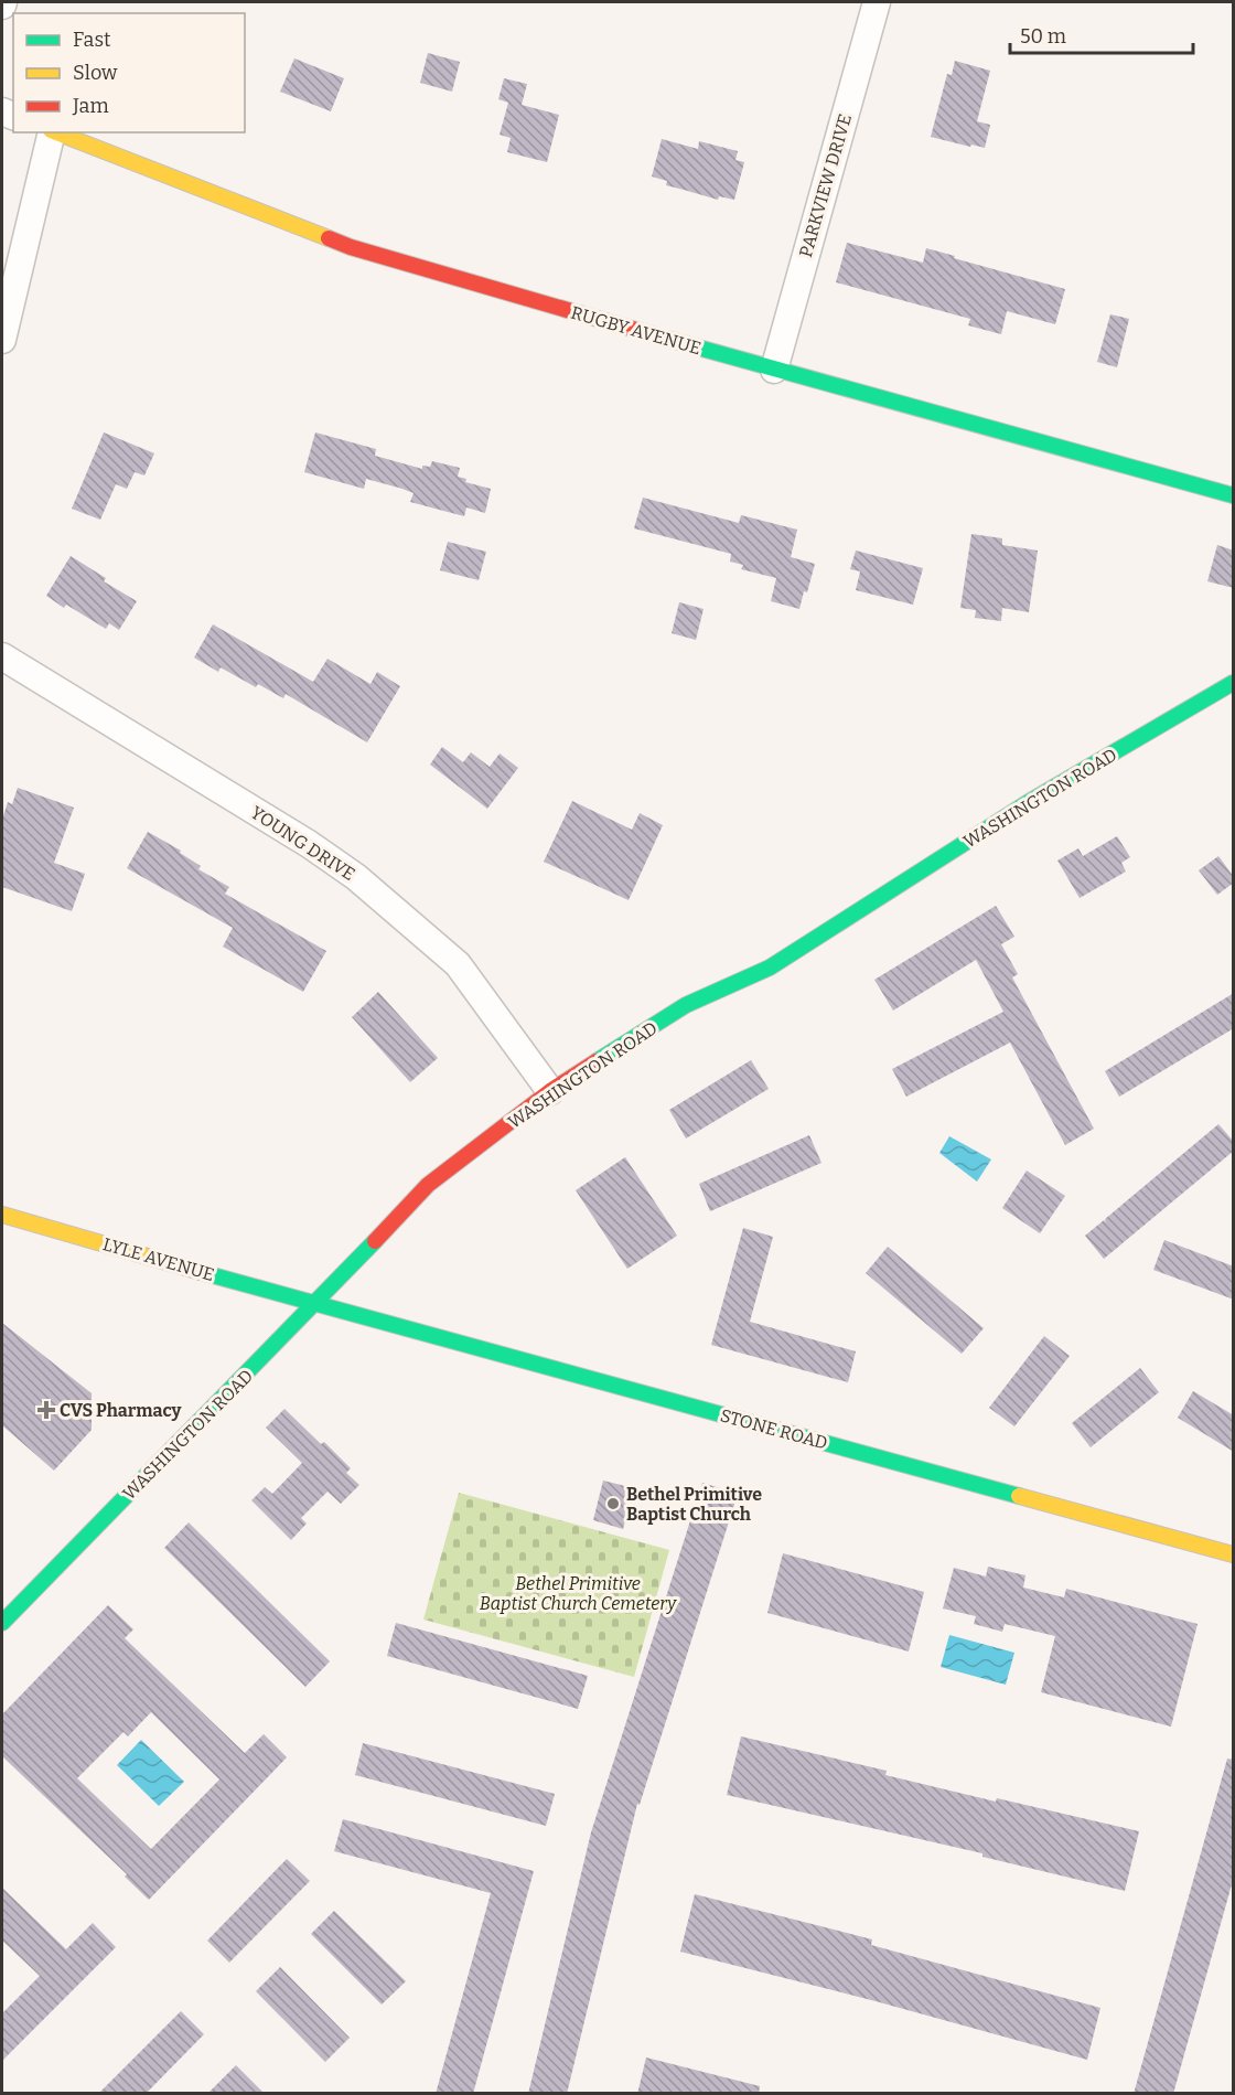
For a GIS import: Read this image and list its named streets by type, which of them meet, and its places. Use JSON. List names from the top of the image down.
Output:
{
  "streets": {
    "street": [
      "PARKVIEW DRIVE",
      "RUGBY AVENUE",
      "WASHINGTON ROAD",
      "YOUNG DRIVE",
      "LYLE AVENUE",
      "STONE ROAD"
    ]
  },
  "crossings": [
    ["PARKVIEW DRIVE", "RUGBY AVENUE"],
    ["WASHINGTON ROAD", "YOUNG DRIVE"],
    ["WASHINGTON ROAD", "LYLE AVENUE"],
    ["WASHINGTON ROAD", "STONE ROAD"],
    ["LYLE AVENUE", "STONE ROAD"]
  ],
  "parks": ["Bethel Primitive Baptist Church Cemetery"],
  "places": {
    "health": ["CVS Pharmacy"],
    "other": ["Bethel Primitive Baptist Church"]
  },
  "legend": ["Fast", "Slow", "Jam"],
  "scale_bar": "50 m"
}
